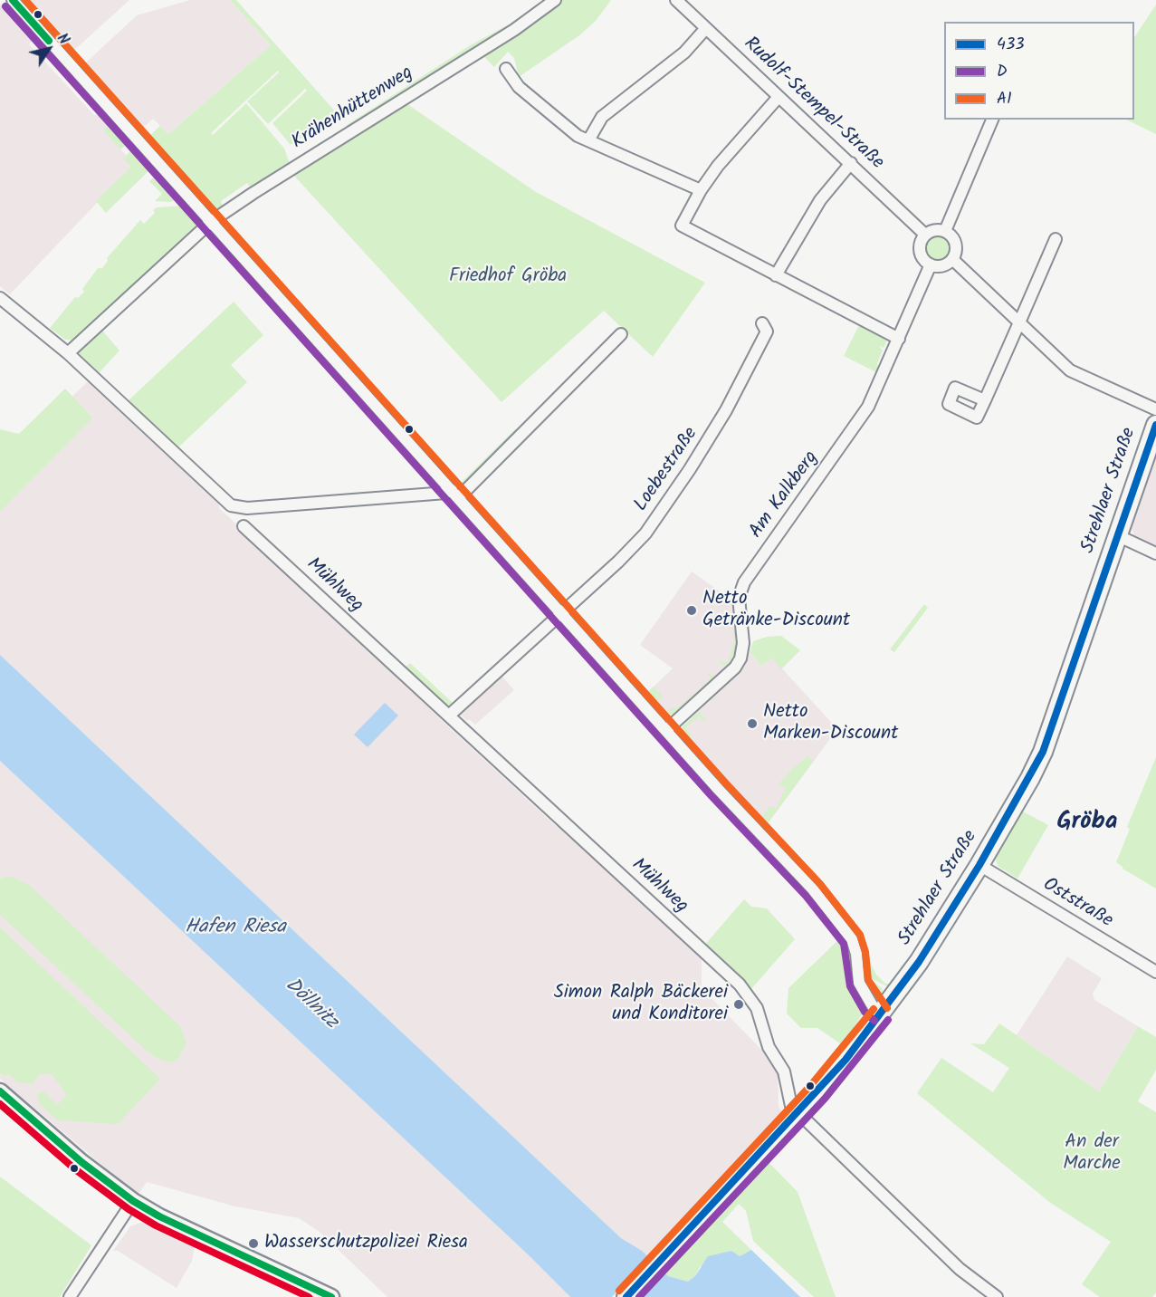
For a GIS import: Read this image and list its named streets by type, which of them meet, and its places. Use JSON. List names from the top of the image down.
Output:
{
  "streets": {
    "main road": ["Strehlaer Straße"],
    "street": [
      "Rudolf-Stempel-Straße",
      "Krähenhüttenweg",
      "Loebestraße",
      "Am Kalkberg",
      "Mühlweg",
      "Oststraße"
    ]
  },
  "crossings": [
    ["Rudolf-Stempel-Straße", "Am Kalkberg"],
    ["Strehlaer Straße", "Mühlweg"],
    ["Strehlaer Straße", "Oststraße"]
  ],
  "districts": ["Gröba"],
  "water": ["Hafen Riesa", "Döllnitz"],
  "parks": ["Friedhof Gröba", "An der Marche"],
  "places": [
    "Netto Getränke-Discount",
    "Netto Marken-Discount",
    "Simon Ralph Bäckerei und Konditorei",
    "Wasserschutzpolizei Riesa"
  ],
  "lines": ["transit line A1", "transit line D", "transit line 433"],
  "legend": ["433", "D", "A1"],
  "north": "top right"
}
